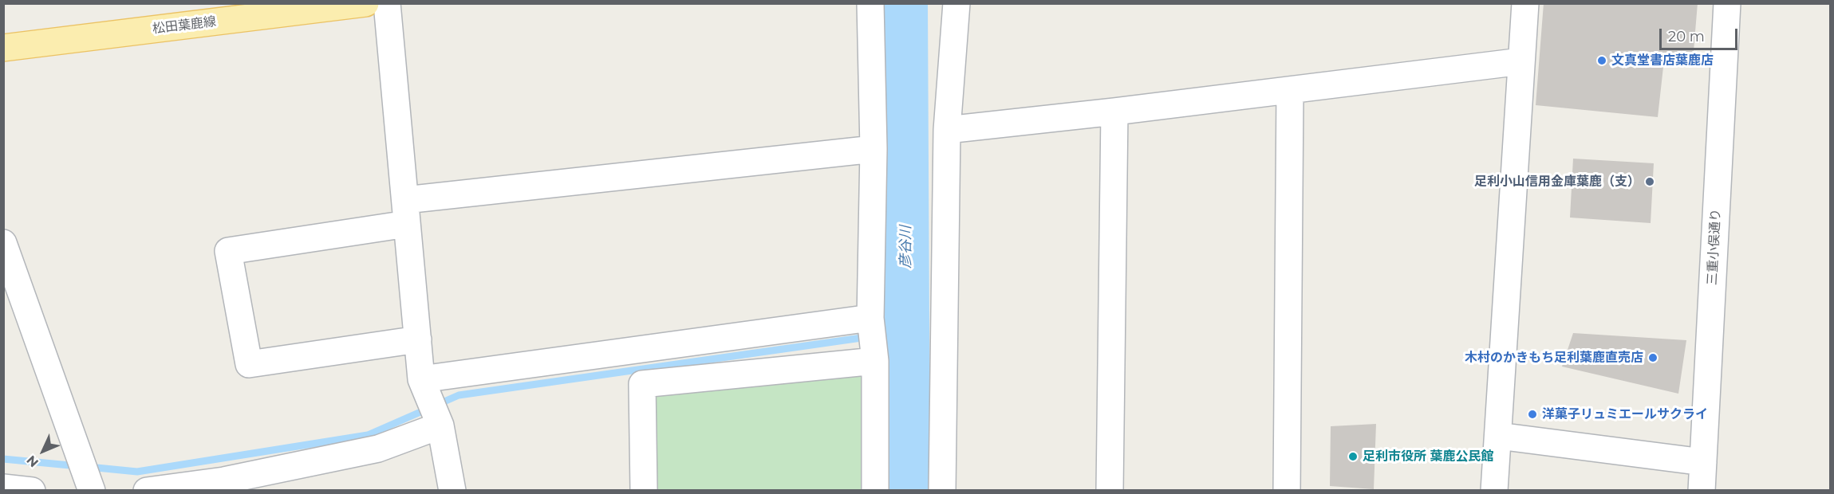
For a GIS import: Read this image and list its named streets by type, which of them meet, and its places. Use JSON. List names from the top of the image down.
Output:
{
  "streets": {
    "main road": ["松田葉鹿線"],
    "street": ["三重小俣通り"]
  },
  "water": ["彦谷川"],
  "places": [
    "文真堂書店葉鹿店",
    "足利小山信用金庫葉鹿（支）",
    "木村のかきもち足利葉鹿直売店",
    "洋菓子リュミエールサクライ",
    "足利市役所 葉鹿公民館"
  ],
  "scale_bar": "20 m",
  "north": "bottom left"
}
